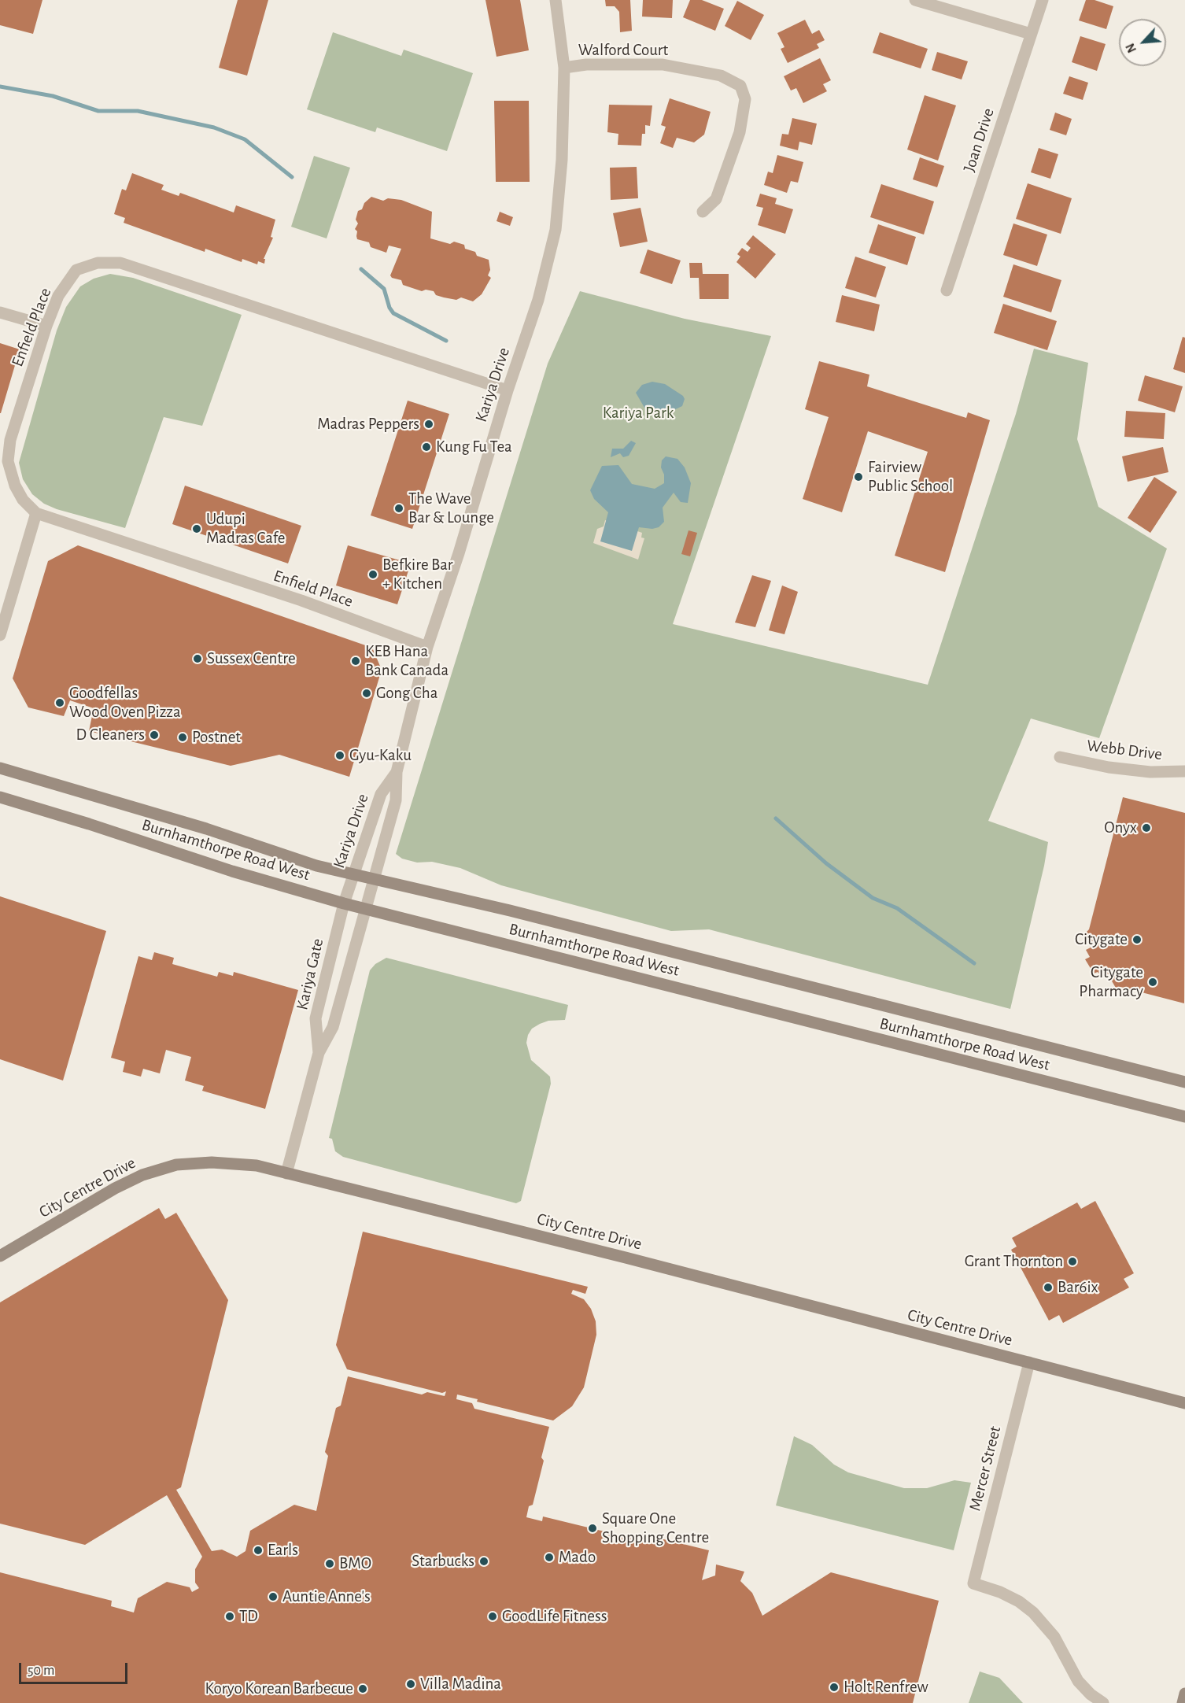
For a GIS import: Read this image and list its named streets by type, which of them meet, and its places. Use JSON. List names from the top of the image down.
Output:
{
  "streets": {
    "main road": ["Burnhamthorpe Road West", "City Centre Drive"],
    "street": [
      "Walford Court",
      "Joan Drive",
      "Enfield Place",
      "Kariya Drive",
      "Webb Drive",
      "Kariya Gate",
      "Mercer Street"
    ]
  },
  "crossings": [
    ["Walford Court", "Kariya Drive"],
    ["Enfield Place", "Kariya Drive"],
    ["Kariya Drive", "Burnhamthorpe Road West"],
    ["Kariya Drive", "Kariya Gate"],
    ["Burnhamthorpe Road West", "Kariya Gate"],
    ["Kariya Gate", "City Centre Drive"],
    ["City Centre Drive", "Mercer Street"]
  ],
  "parks": ["Kariya Park"],
  "places": [
    "Madras Peppers",
    "Kung Fu Tea",
    "Fairview Public School",
    "The Wave Bar & Lounge",
    "Udupi Madras Cafe",
    "Befkire Bar + Kitchen",
    "Sussex Centre",
    "KEB Hana Bank Canada",
    "Gong Cha",
    "Goodfellas Wood Oven Pizza",
    "D Cleaners",
    "Postnet",
    "Gyu-Kaku",
    "Onyx",
    "Citygate",
    "Citygate Pharmacy",
    "Grant Thornton",
    "Bar6ix",
    "Square One Shopping Centre",
    "Earls",
    "Mado",
    "Starbucks",
    "BMO",
    "Auntie Anne's",
    "TD",
    "GoodLife Fitness",
    "Villa Madina",
    "Holt Renfrew",
    "Koryo Korean Barbecue"
  ],
  "scale_bar": "50 m",
  "north": "bottom left"
}
